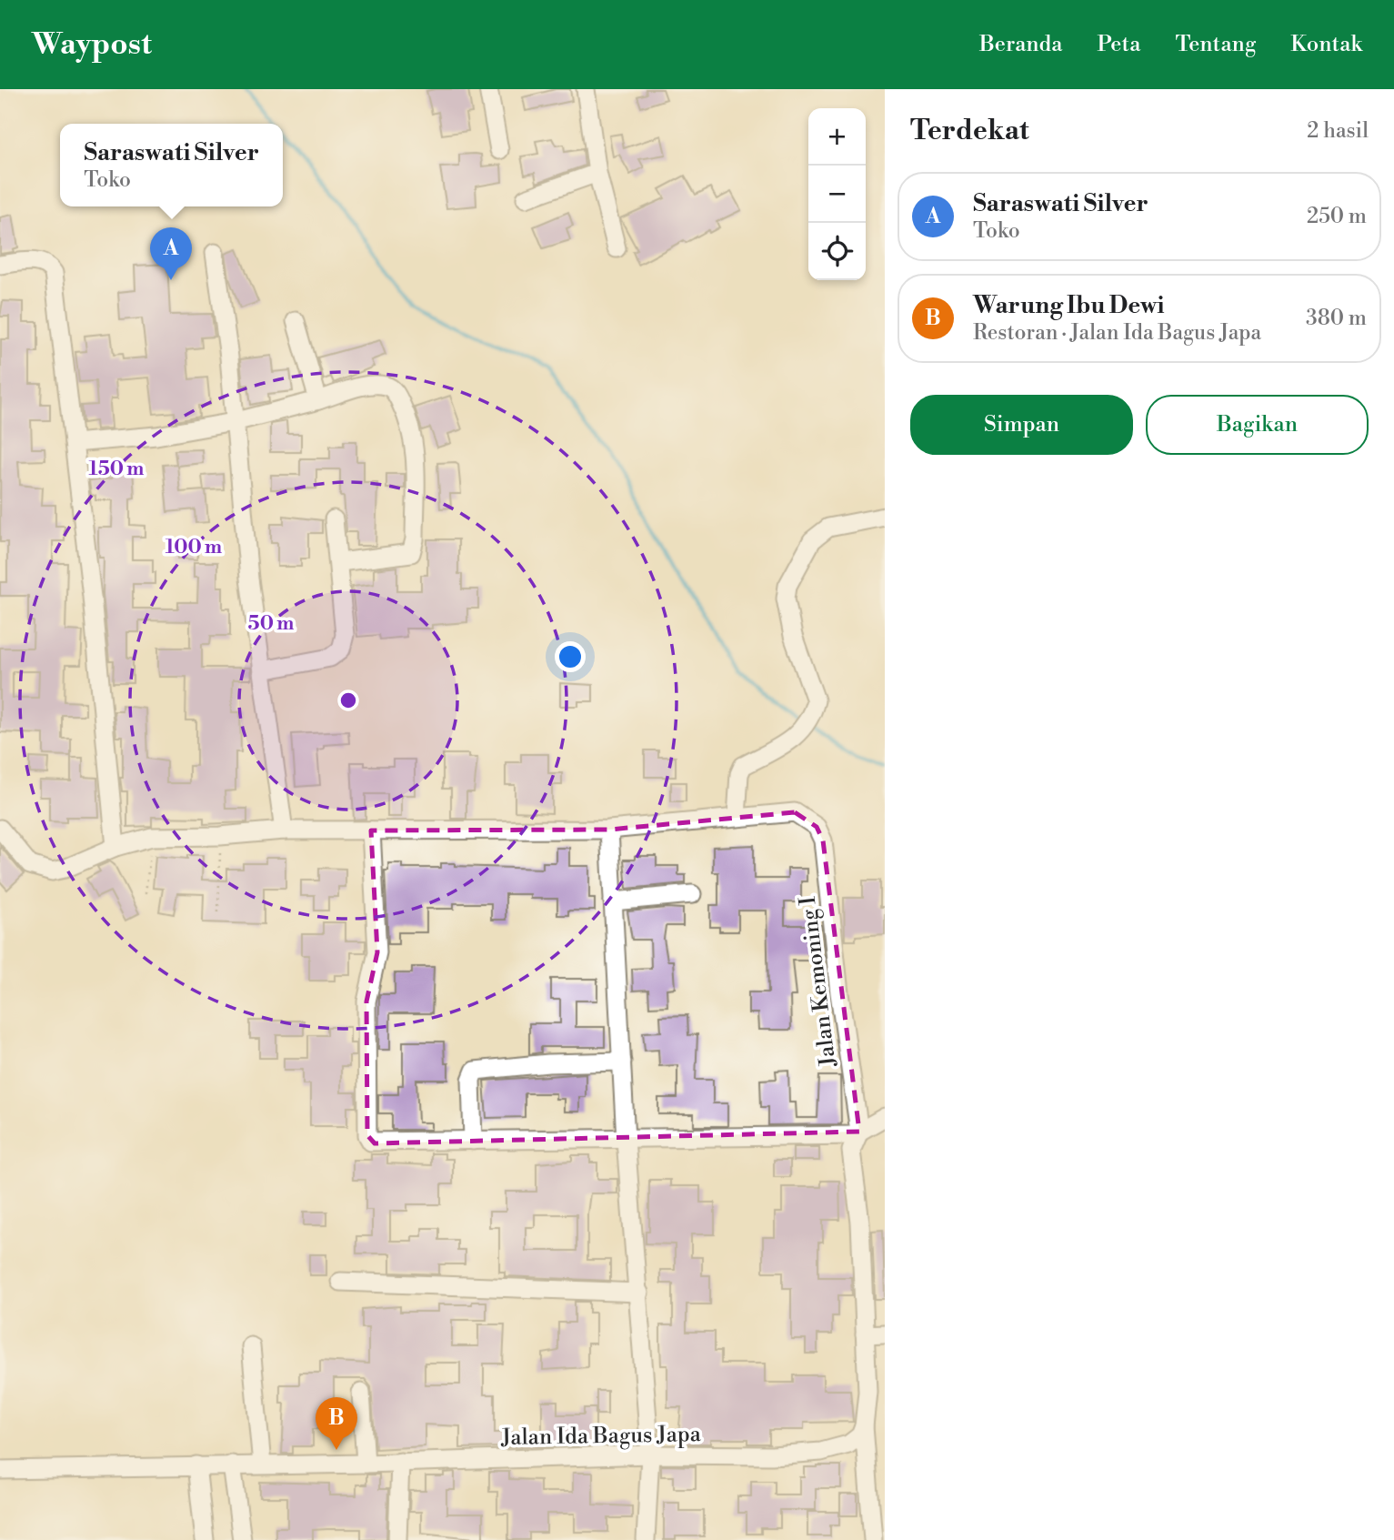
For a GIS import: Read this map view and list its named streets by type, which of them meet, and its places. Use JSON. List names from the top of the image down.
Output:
{
  "streets": {
    "street": ["Jalan Kemoning I", "Jalan Ida Bagus Japa"]
  },
  "page": {
    "header": "Waypost",
    "nav": [
      "Beranda",
      "Peta",
      "Tentang",
      "Kontak"
    ],
    "heading": ["Terdekat", "2 hasil"],
    "map_buttons": ["+", "−"],
    "popup": ["Saraswati Silver", "Toko"],
    "list": [
      {
        "mark": "A",
        "name": "Saraswati Silver",
        "note": "Toko",
        "value": "250 m"
      },
      {
        "mark": "B",
        "name": "Warung Ibu Dewi",
        "note": "Restoran · Jalan Ida Bagus Japa",
        "value": "380 m"
      }
    ],
    "pins": ["A", "B"],
    "buttons": ["Simpan", "Bagikan"]
  },
  "rings": ["150 m", "100 m", "50 m"]
}
